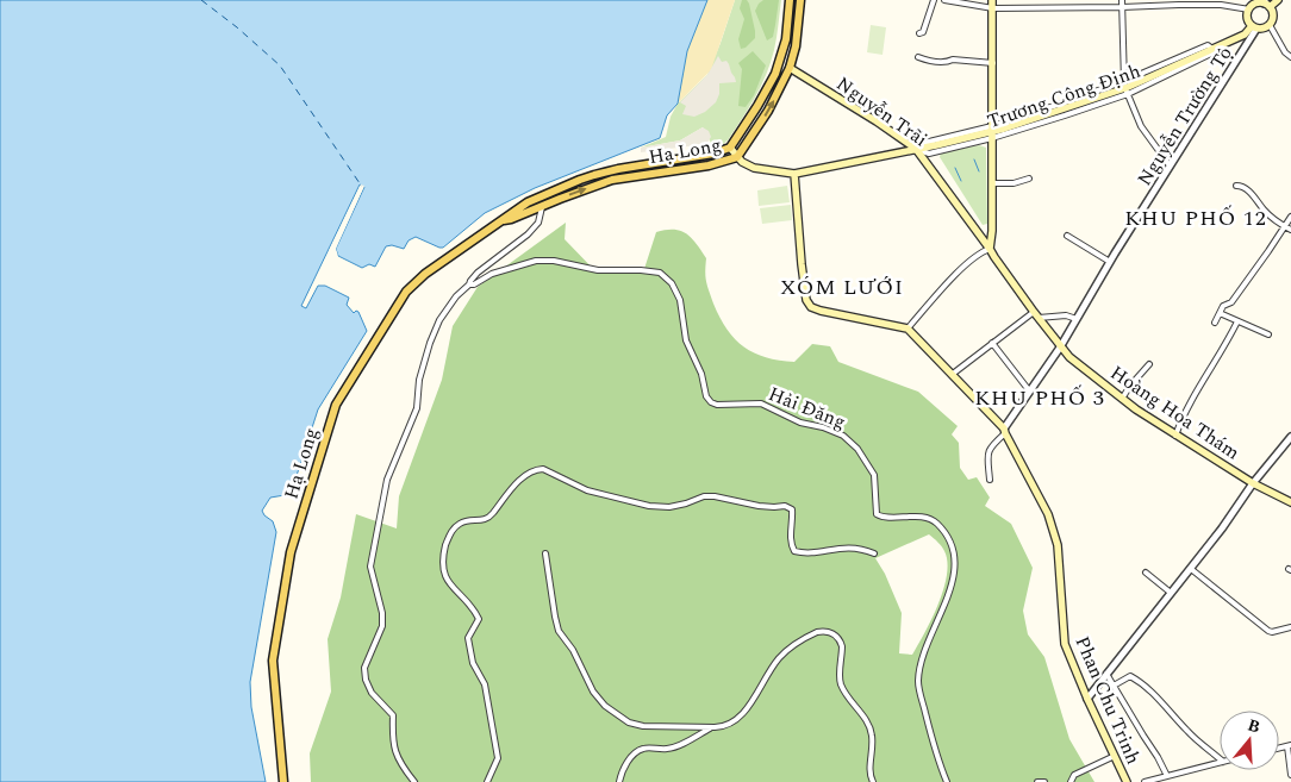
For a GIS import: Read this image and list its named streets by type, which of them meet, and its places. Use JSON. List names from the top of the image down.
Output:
{
  "streets": {
    "main road": [
      "Trương Công Định",
      "Nguyễn Trãi",
      "Hạ Long",
      "Hoàng Hoa Thám",
      "Phan Chu Trinh"
    ],
    "street": ["Nguyễn Trường Tộ", "Hải Đăng"]
  },
  "crossings": [
    ["Trương Công Định", "Nguyễn Trãi"],
    ["Trương Công Định", "Nguyễn Trường Tộ"],
    ["Trương Công Định", "Hạ Long"],
    ["Nguyễn Trãi", "Hoàng Hoa Thám"],
    ["Nguyễn Trường Tộ", "Hoàng Hoa Thám"],
    ["Nguyễn Trường Tộ", "Phan Chu Trinh"]
  ],
  "districts": ["KHU PHỐ 12", "XÓM LƯỚI", "KHU PHỐ 3"],
  "north": "top"
}
